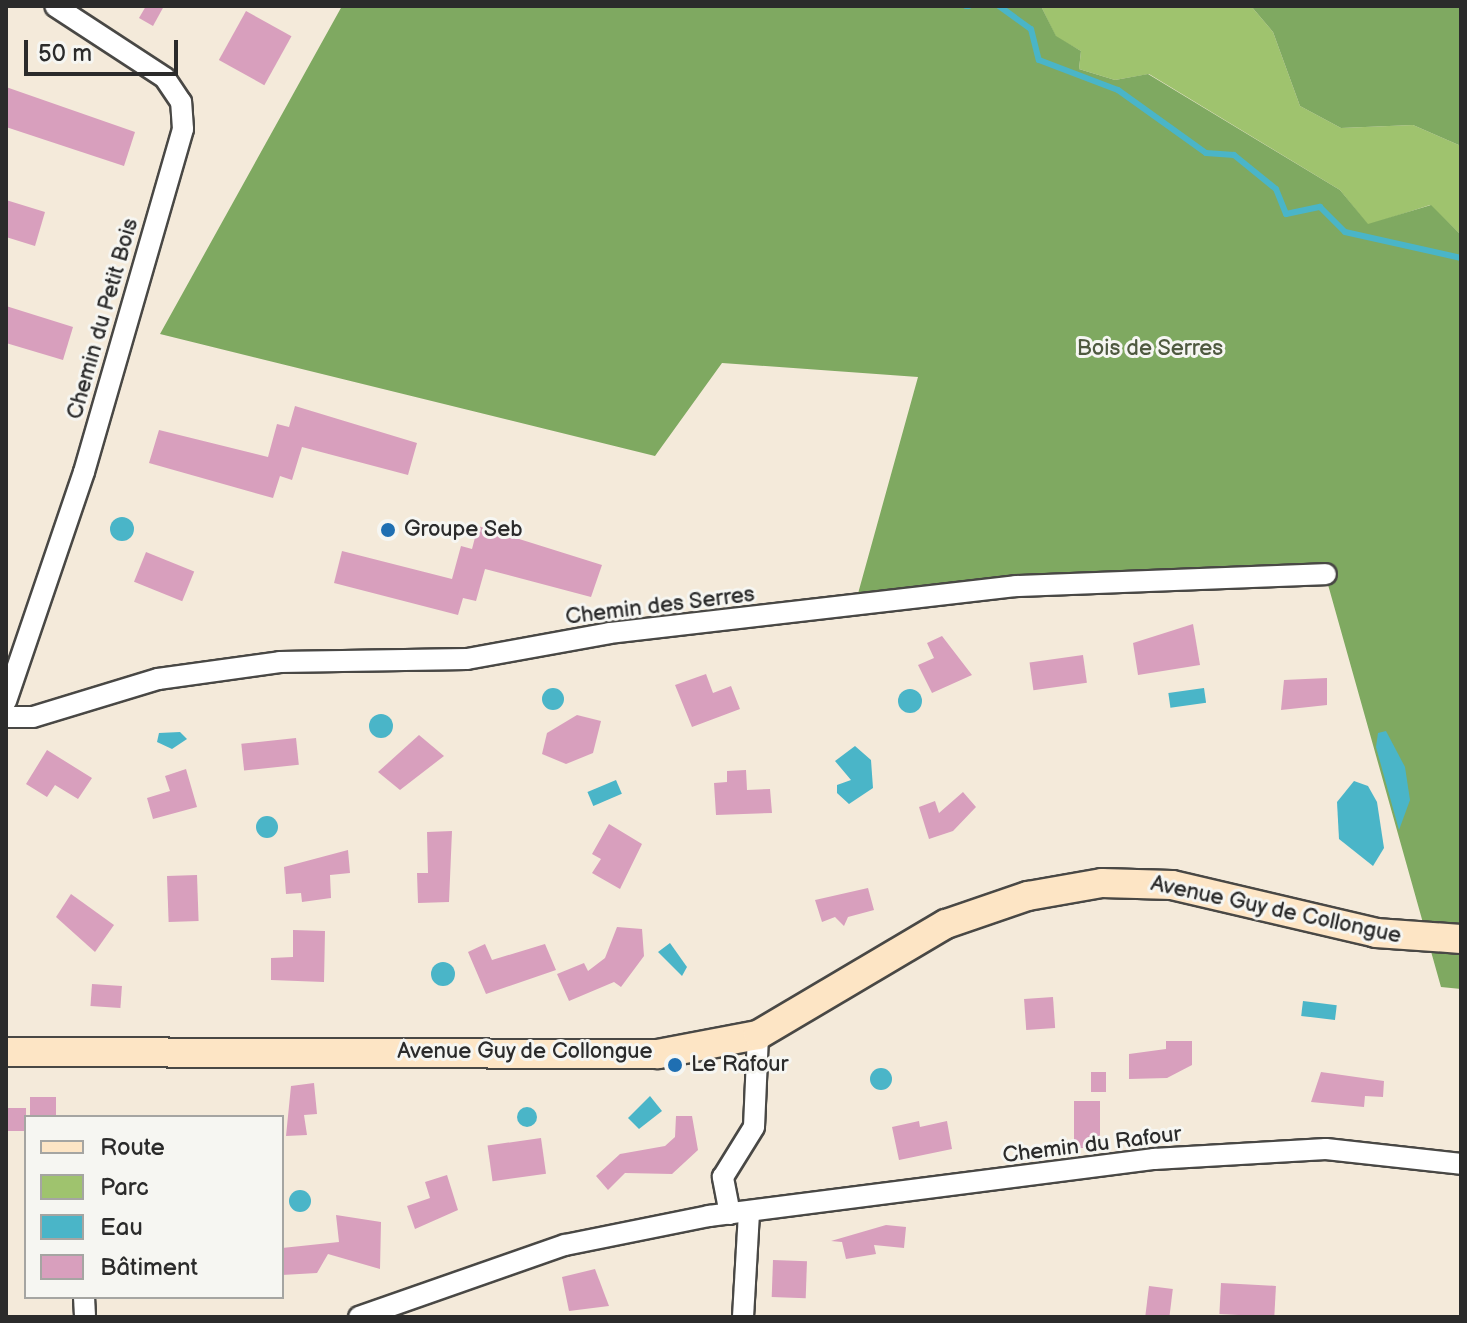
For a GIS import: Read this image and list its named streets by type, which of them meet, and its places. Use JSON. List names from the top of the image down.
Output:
{
  "streets": {
    "main road": ["Avenue Guy de Collongue"],
    "street": ["Chemin du Petit Bois", "Chemin des Serres", "Chemin du Rafour"]
  },
  "parks": ["Bois de Serres"],
  "places": ["Groupe Seb", "Le Rafour"],
  "legend": [
    "Route",
    "Parc",
    "Eau",
    "Bâtiment"
  ],
  "scale_bar": "50 m"
}
